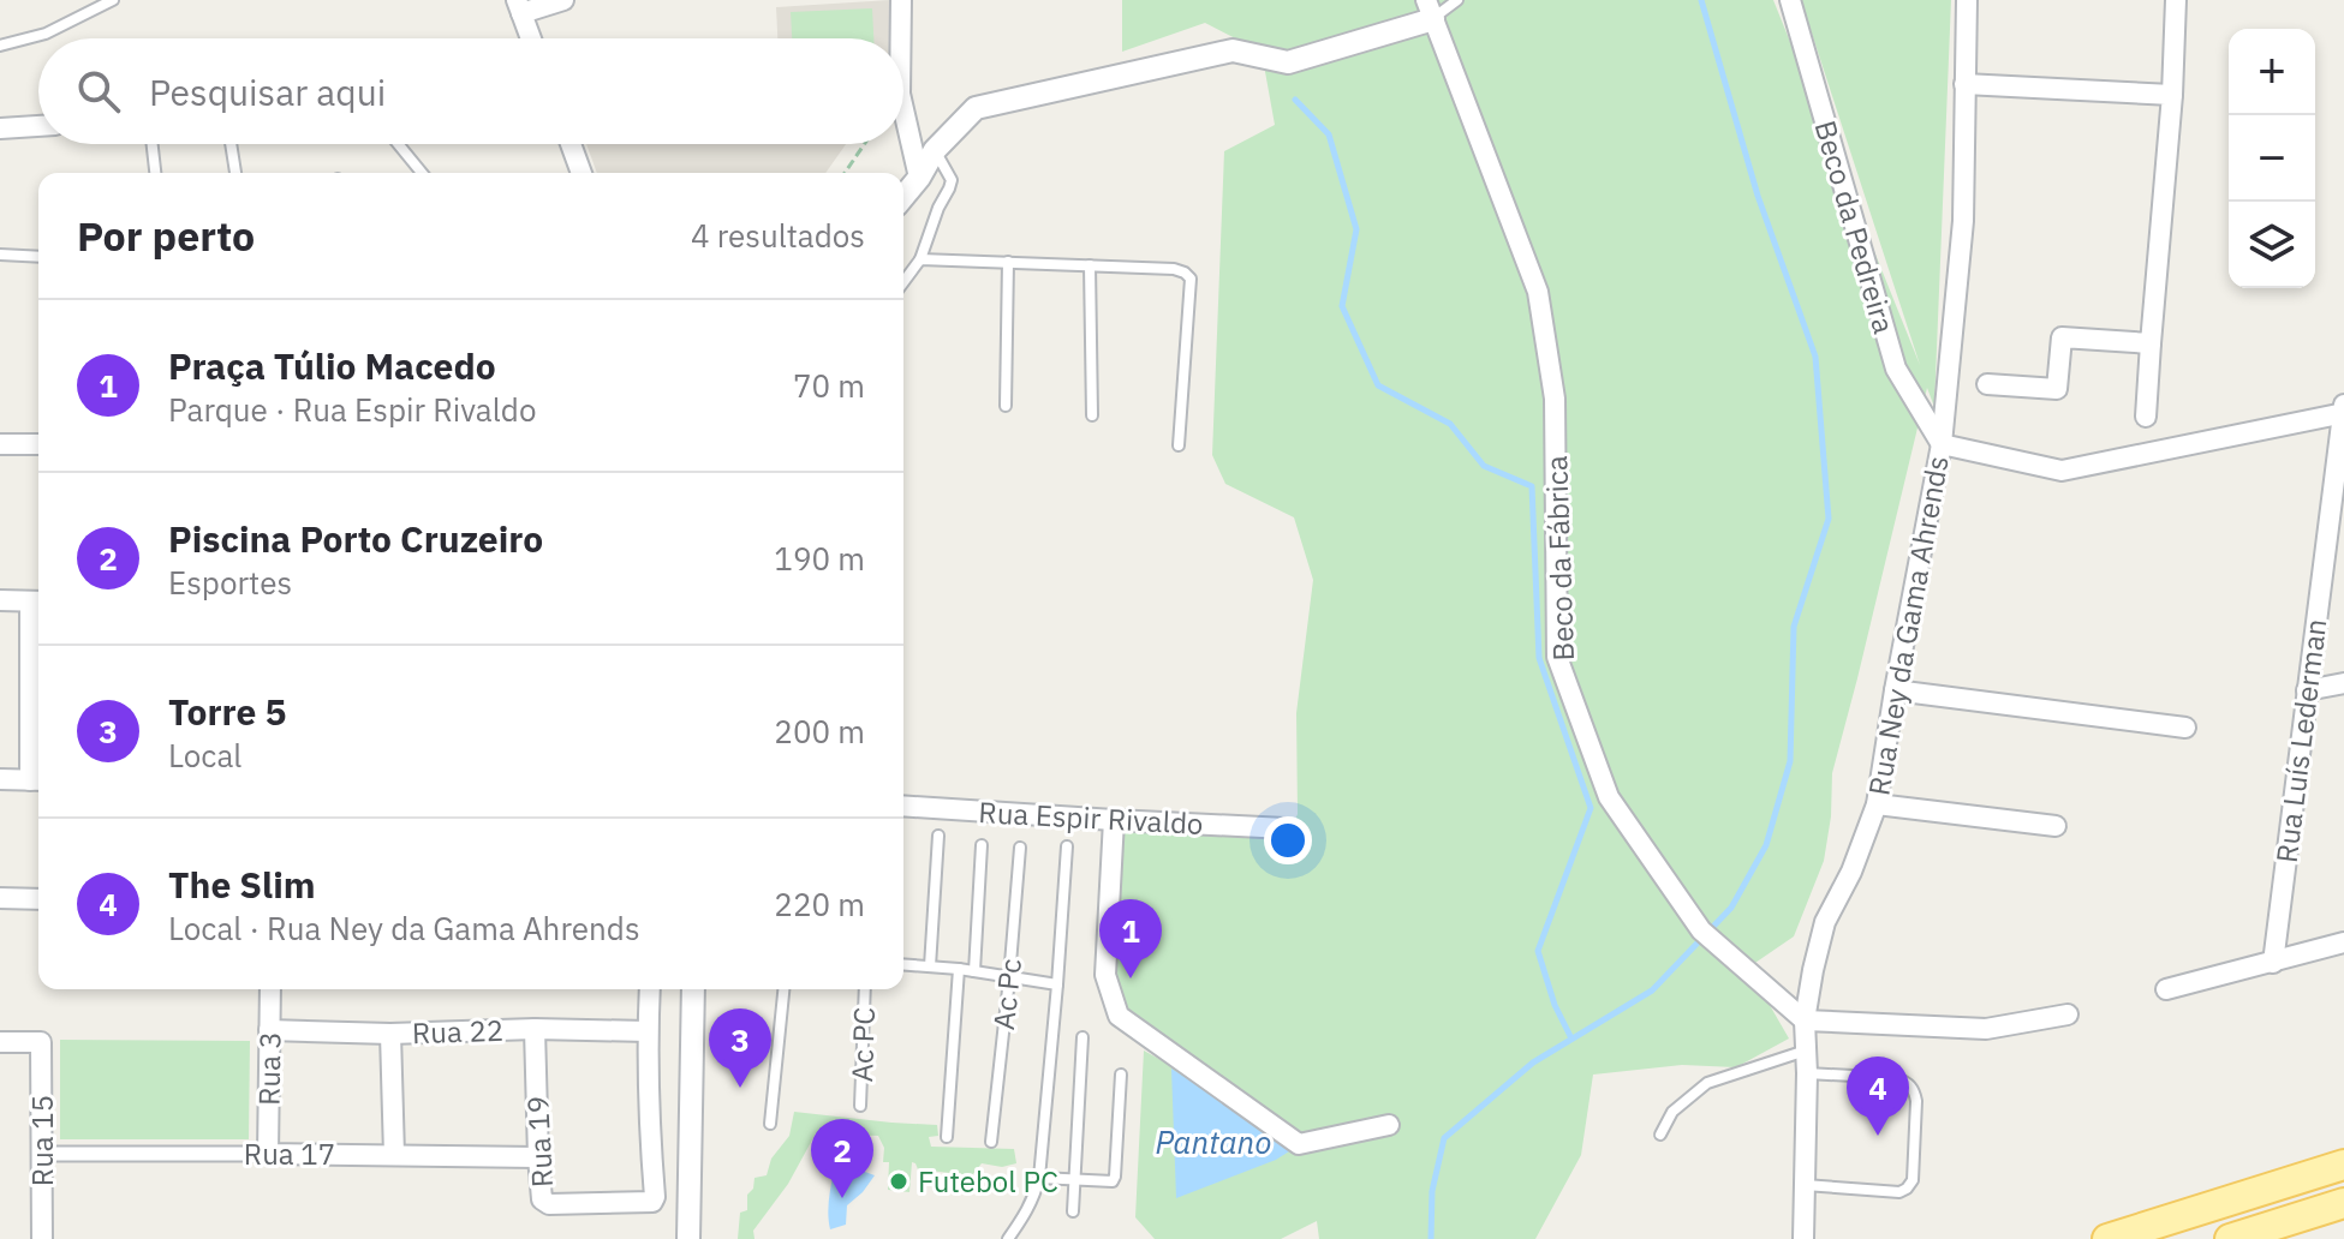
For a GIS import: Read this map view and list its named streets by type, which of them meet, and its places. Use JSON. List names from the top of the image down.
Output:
{
  "streets": {
    "street": [
      "Beco da Pedreira",
      "Beco da Fábrica",
      "Rua Ney da Gama Ahrends",
      "Rua Luís Lederman",
      "Rua Espir Rivaldo",
      "Rua 22",
      "Rua 3",
      "Rua 15",
      "Rua 19",
      "Rua 17"
    ],
    "lane": ["Ac Pc", "Ac PC"]
  },
  "crossings": [
    ["Beco da Pedreira", "Rua Ney da Gama Ahrends"],
    ["Beco da Fábrica", "Rua Ney da Gama Ahrends"],
    ["Rua 22", "Rua 3"],
    ["Rua 22", "Rua 19"],
    ["Rua 3", "Rua 17"],
    ["Rua 15", "Rua 17"],
    ["Rua 19", "Rua 17"]
  ],
  "water": ["Pantano"],
  "places": ["Futebol PC"],
  "page": {
    "map_buttons": ["+", "−"],
    "search": "Pesquisar aqui",
    "heading": ["Por perto", "4 resultados"],
    "list": [
      {
        "mark": "1",
        "name": "Praça Túlio Macedo",
        "note": "Parque · Rua Espir Rivaldo",
        "value": "70 m"
      },
      {
        "mark": "2",
        "name": "Piscina Porto Cruzeiro",
        "note": "Esportes",
        "value": "190 m"
      },
      {
        "mark": "3",
        "name": "Torre 5",
        "note": "Local",
        "value": "200 m"
      },
      {
        "mark": "4",
        "name": "The Slim",
        "note": "Local · Rua Ney da Gama Ahrends",
        "value": "220 m"
      }
    ],
    "pins": [
      "1",
      "3",
      "4",
      "2"
    ]
  }
}
